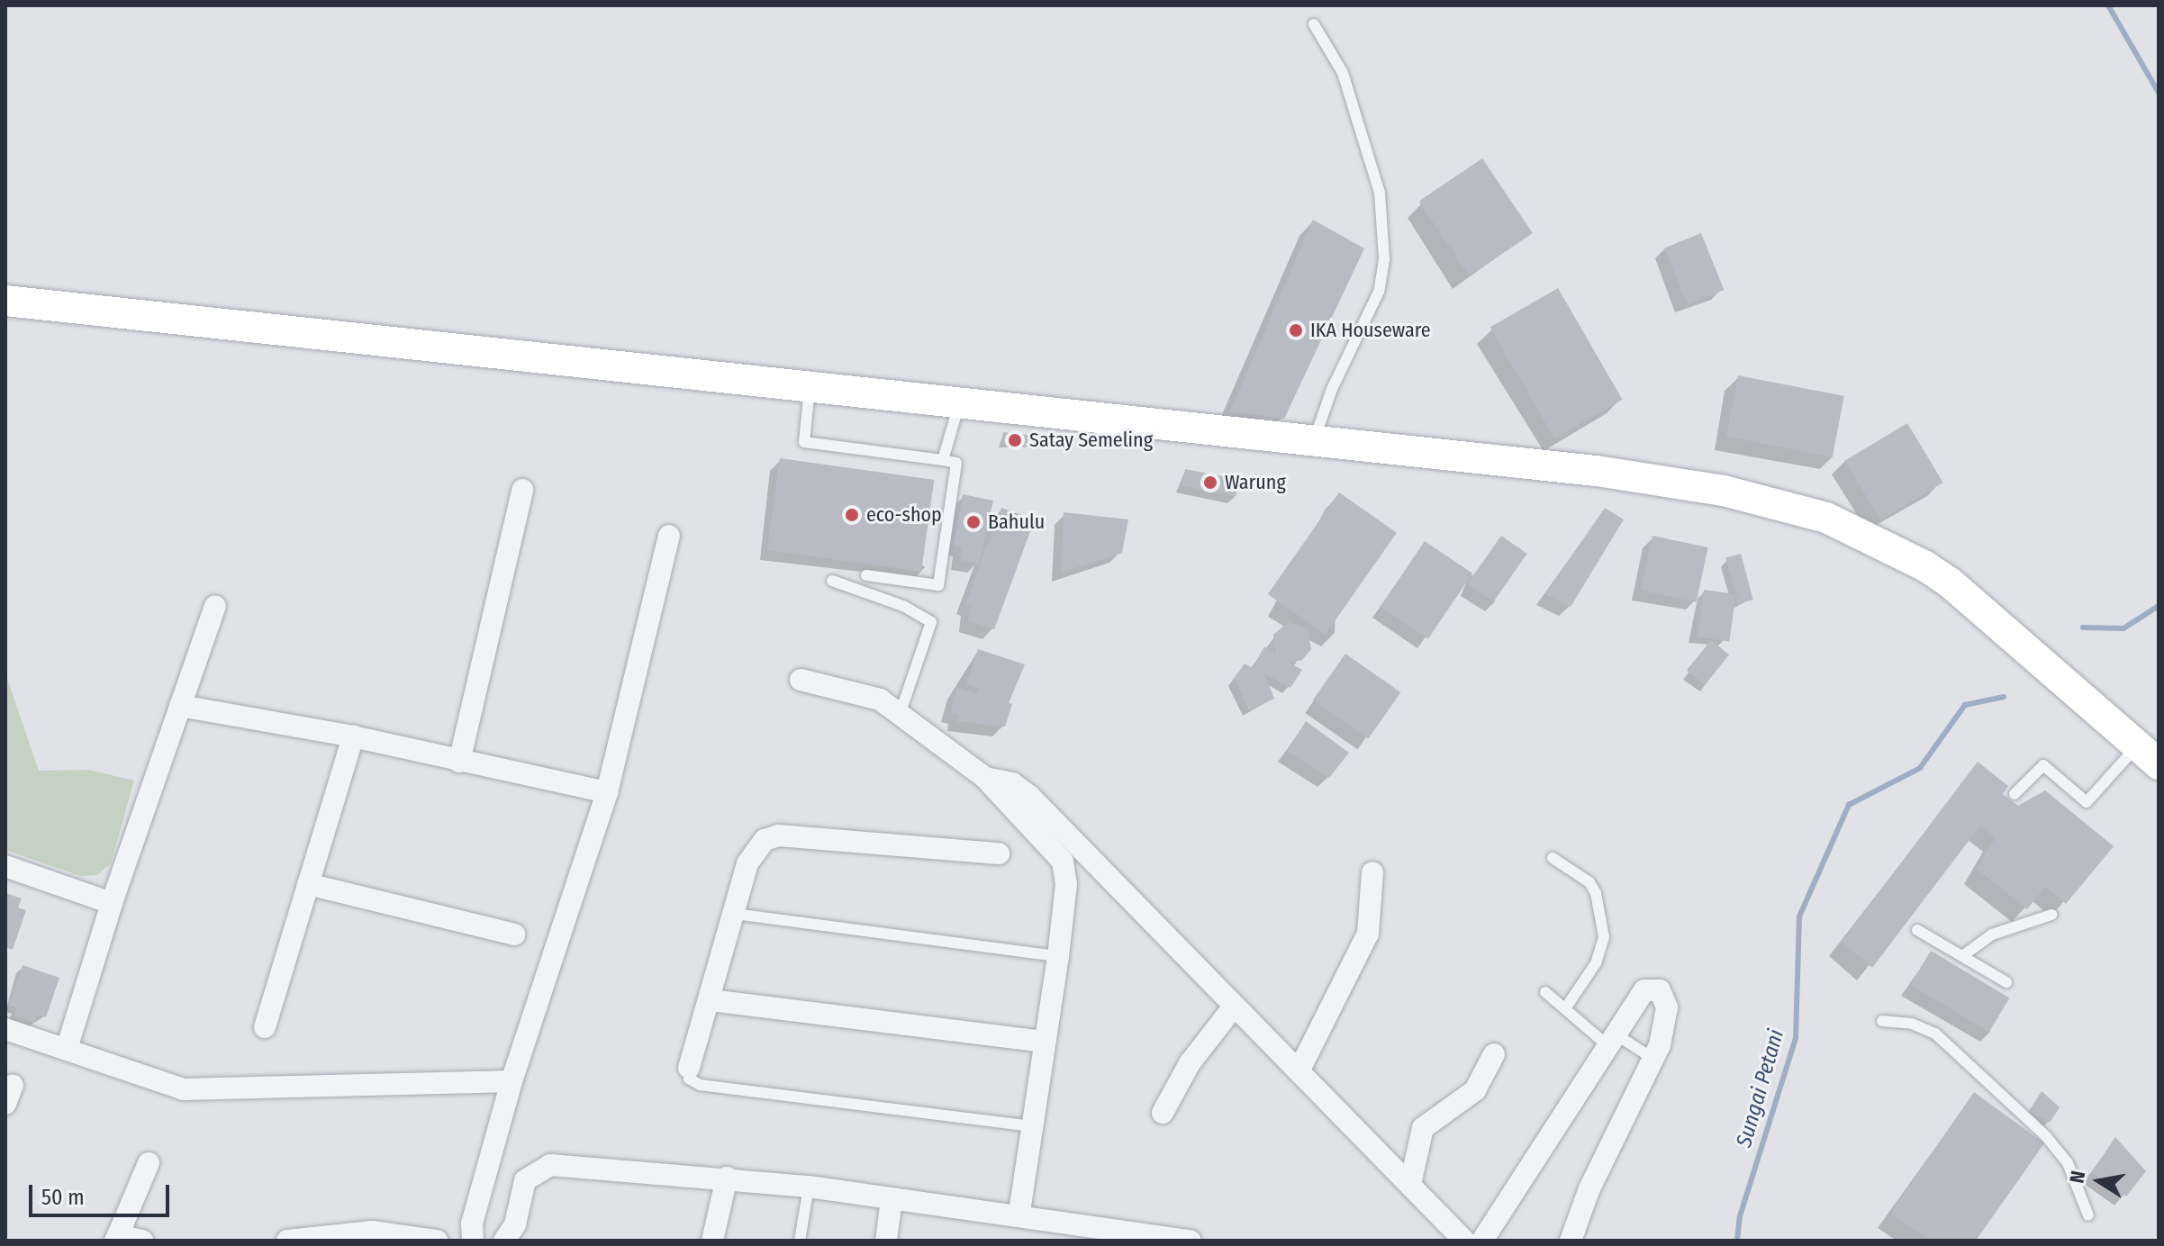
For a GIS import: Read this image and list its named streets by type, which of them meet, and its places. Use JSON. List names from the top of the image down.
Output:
{
  "water": ["Sungai Petani"],
  "places": [
    "IKA Houseware",
    "Satay Semeling",
    "Warung",
    "eco-shop",
    "Bahulu"
  ],
  "scale_bar": "50 m",
  "north": "left"
}
